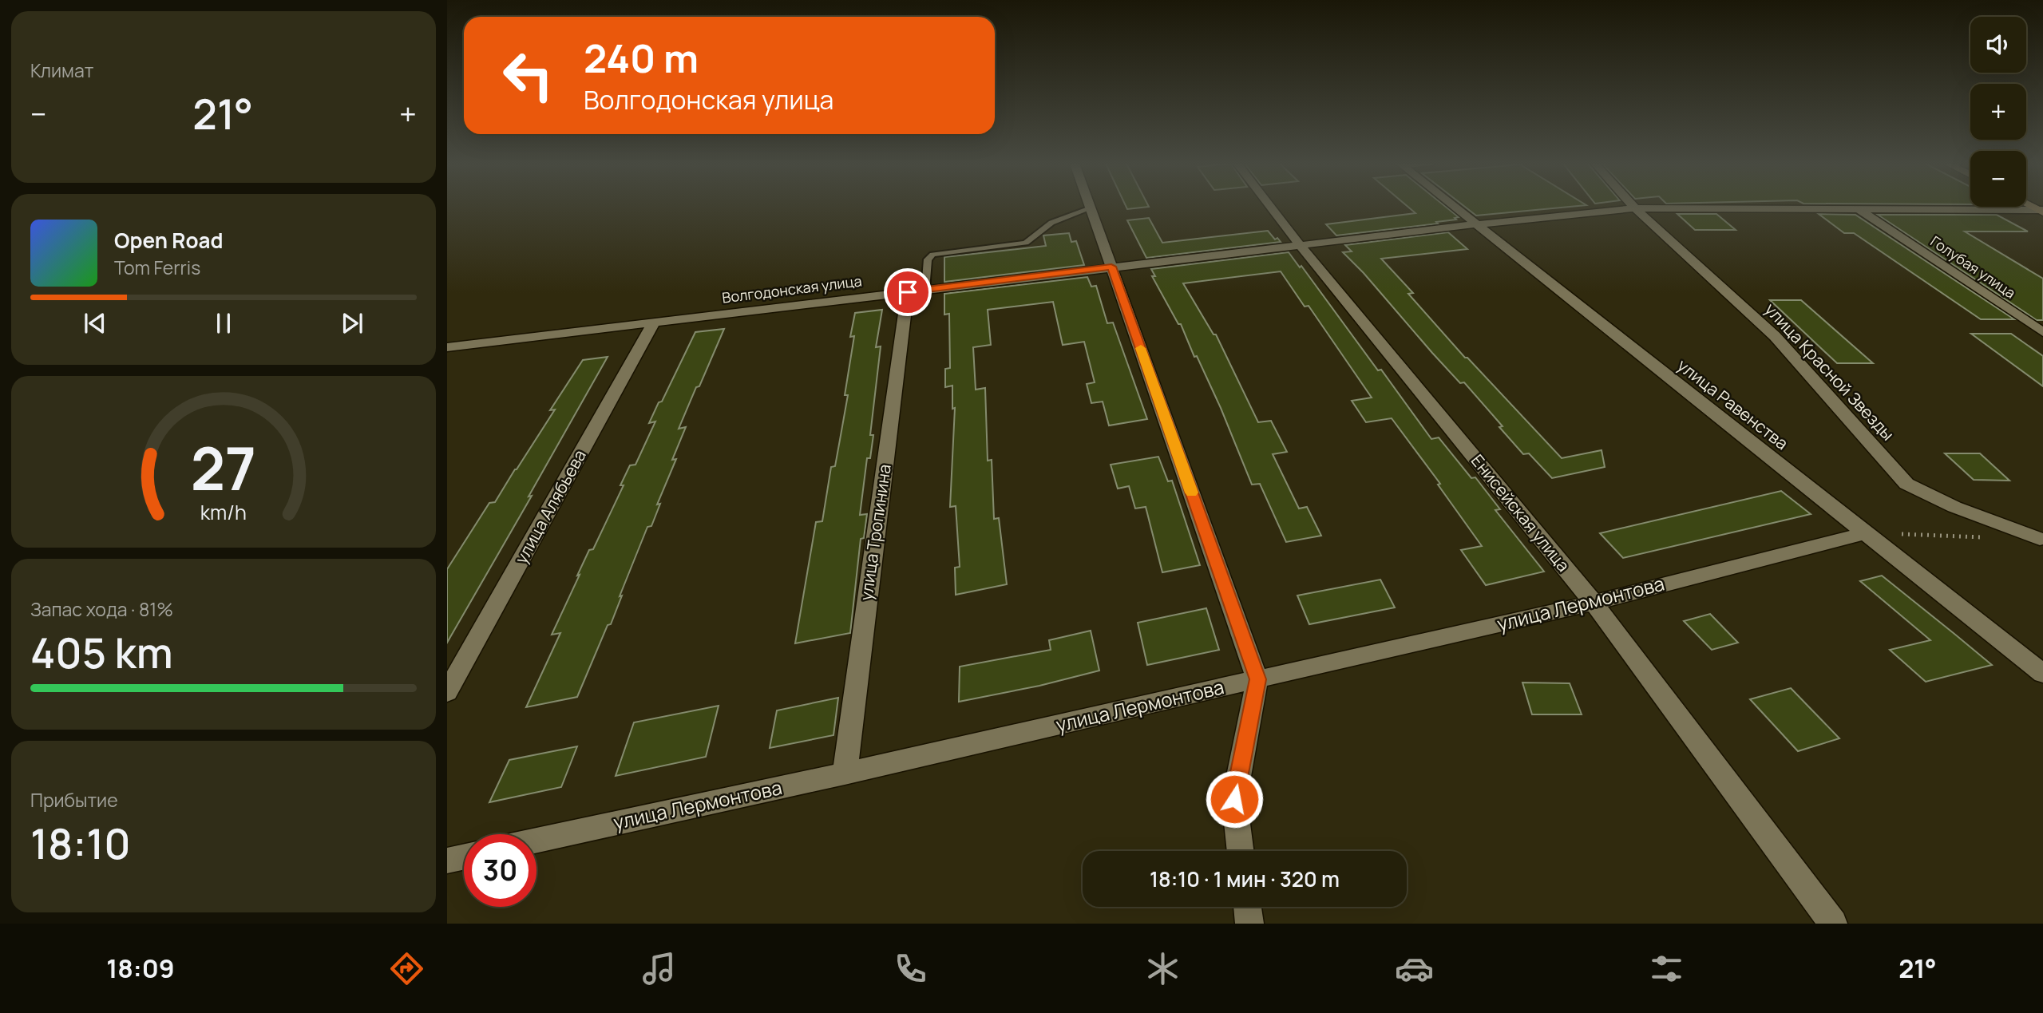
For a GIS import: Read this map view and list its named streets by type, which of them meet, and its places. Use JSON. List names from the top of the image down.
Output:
{
  "streets": {
    "street": [
      "Голубая улица",
      "Волгодонская улица",
      "улица Красной Звезды",
      "улица Равенства",
      "улица Алябьева",
      "Енисейская улица",
      "улица Тропинина",
      "улица Лермонтова"
    ]
  },
  "crossings": [
    ["Голубая улица", "Волгодонская улица"],
    ["Волгодонская улица", "улица Красной Звезды"],
    ["Волгодонская улица", "улица Равенства"],
    ["Волгодонская улица", "улица Алябьева"],
    ["Волгодонская улица", "Енисейская улица"],
    ["Волгодонская улица", "улица Тропинина"],
    ["улица Равенства", "улица Лермонтова"],
    ["Енисейская улица", "улица Лермонтова"],
    ["улица Тропинина", "улица Лермонтова"]
  ],
  "page": {
    "tile": [
      "Климат",
      ["Запас хода · 81%", "405 km"],
      ["Прибытие", "18:10"]
    ],
    "map_buttons": ["+", "−"],
    "turn": ["240 m", "Волгодонская улица"],
    "heat": ["−", "21°", "+"],
    "song": ["Open Road", "Tom Ferris"],
    "limit": "30",
    "trip": "18:10 · 1 мин · 320 m",
    "tabs": ["18:09", "21°"],
    "gauge": ["27", "km/h"]
  }
}
